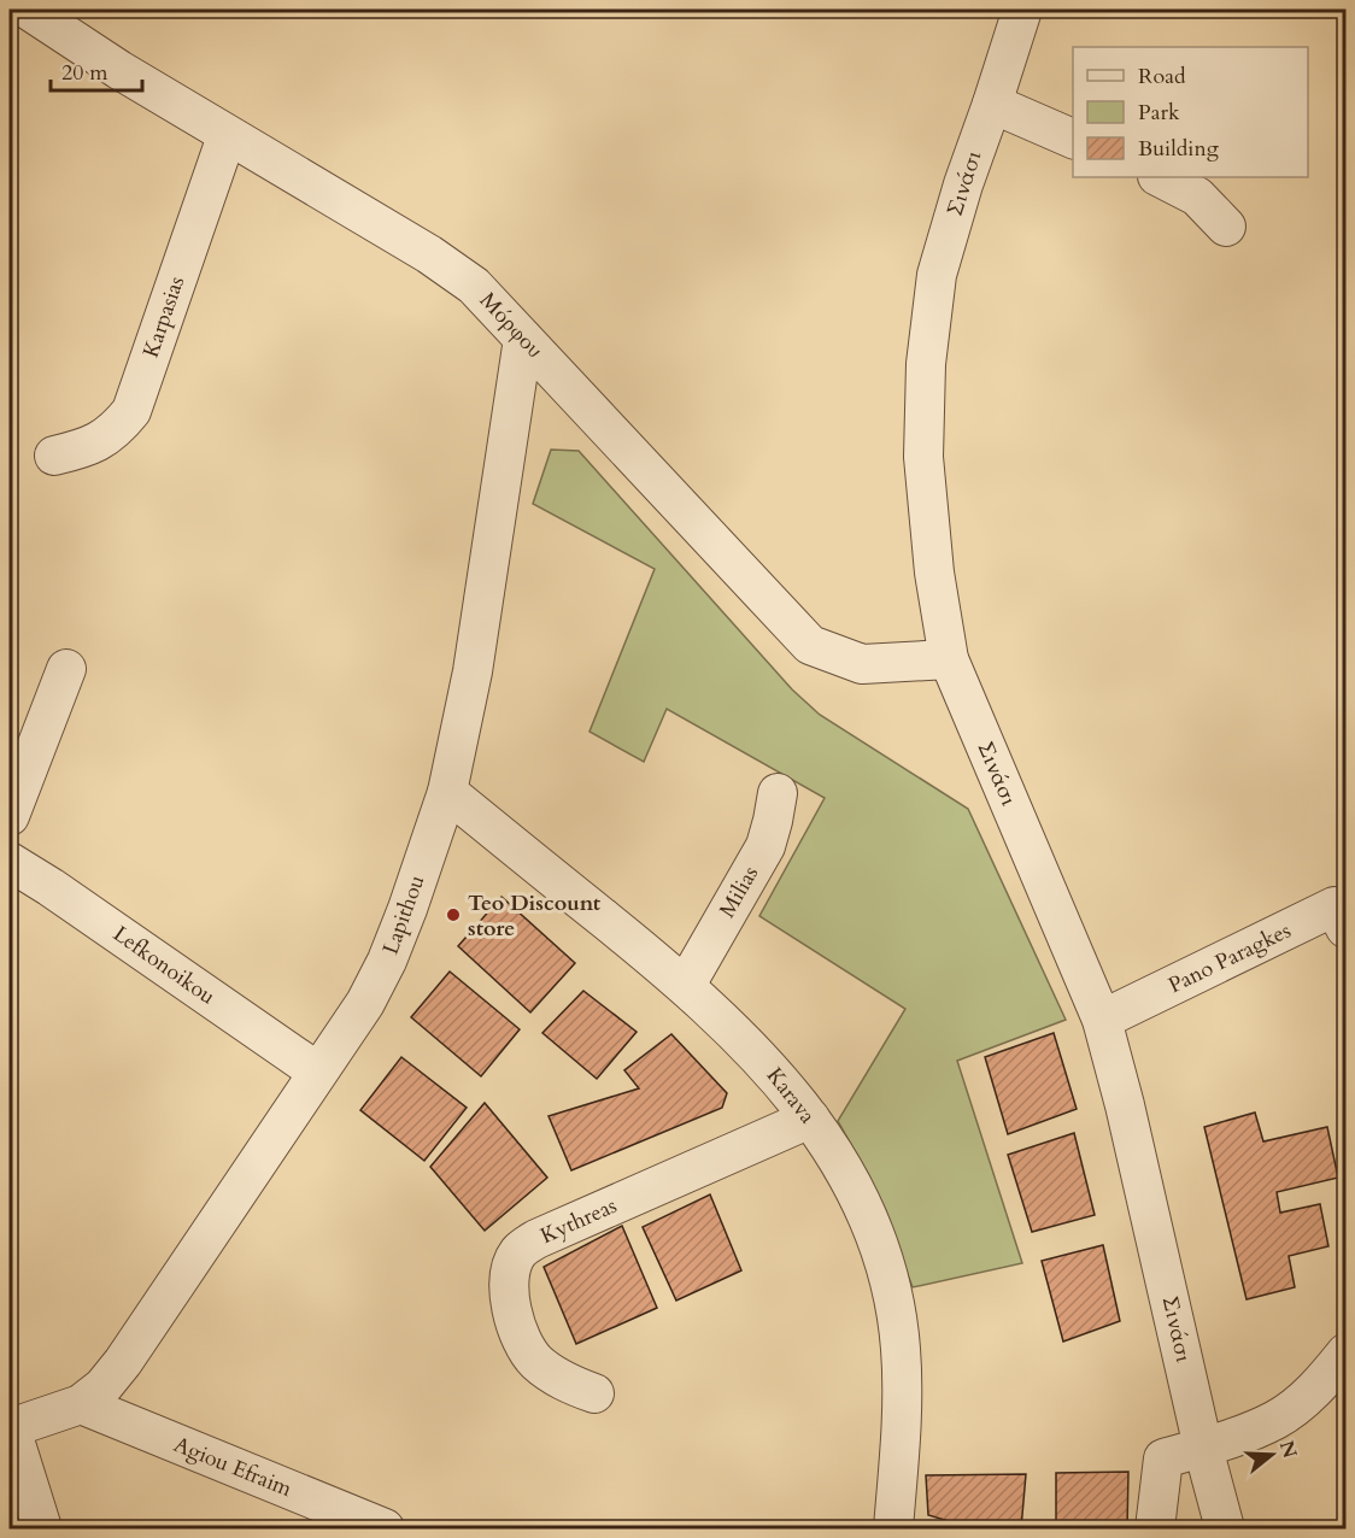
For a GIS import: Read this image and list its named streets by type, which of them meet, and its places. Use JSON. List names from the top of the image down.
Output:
{
  "streets": {
    "street": [
      "Σινάσι",
      "Karpasias",
      "Μόρφου",
      "Milias",
      "Lapithou",
      "Pano Paragkes",
      "Lefkonoikou",
      "Karava",
      "Kythreas",
      "Agiou Efraim"
    ]
  },
  "crossings": [
    ["Σινάσι", "Μόρφου"],
    ["Σινάσι", "Pano Paragkes"],
    ["Karpasias", "Μόρφου"],
    ["Μόρφου", "Lapithou"],
    ["Milias", "Karava"],
    ["Lapithou", "Lefkonoikou"],
    ["Lapithou", "Karava"],
    ["Lapithou", "Agiou Efraim"],
    ["Karava", "Kythreas"]
  ],
  "places": ["Teo Discount store"],
  "legend": ["Road", "Park", "Building"],
  "scale_bar": "20 m",
  "north": "right"
}
